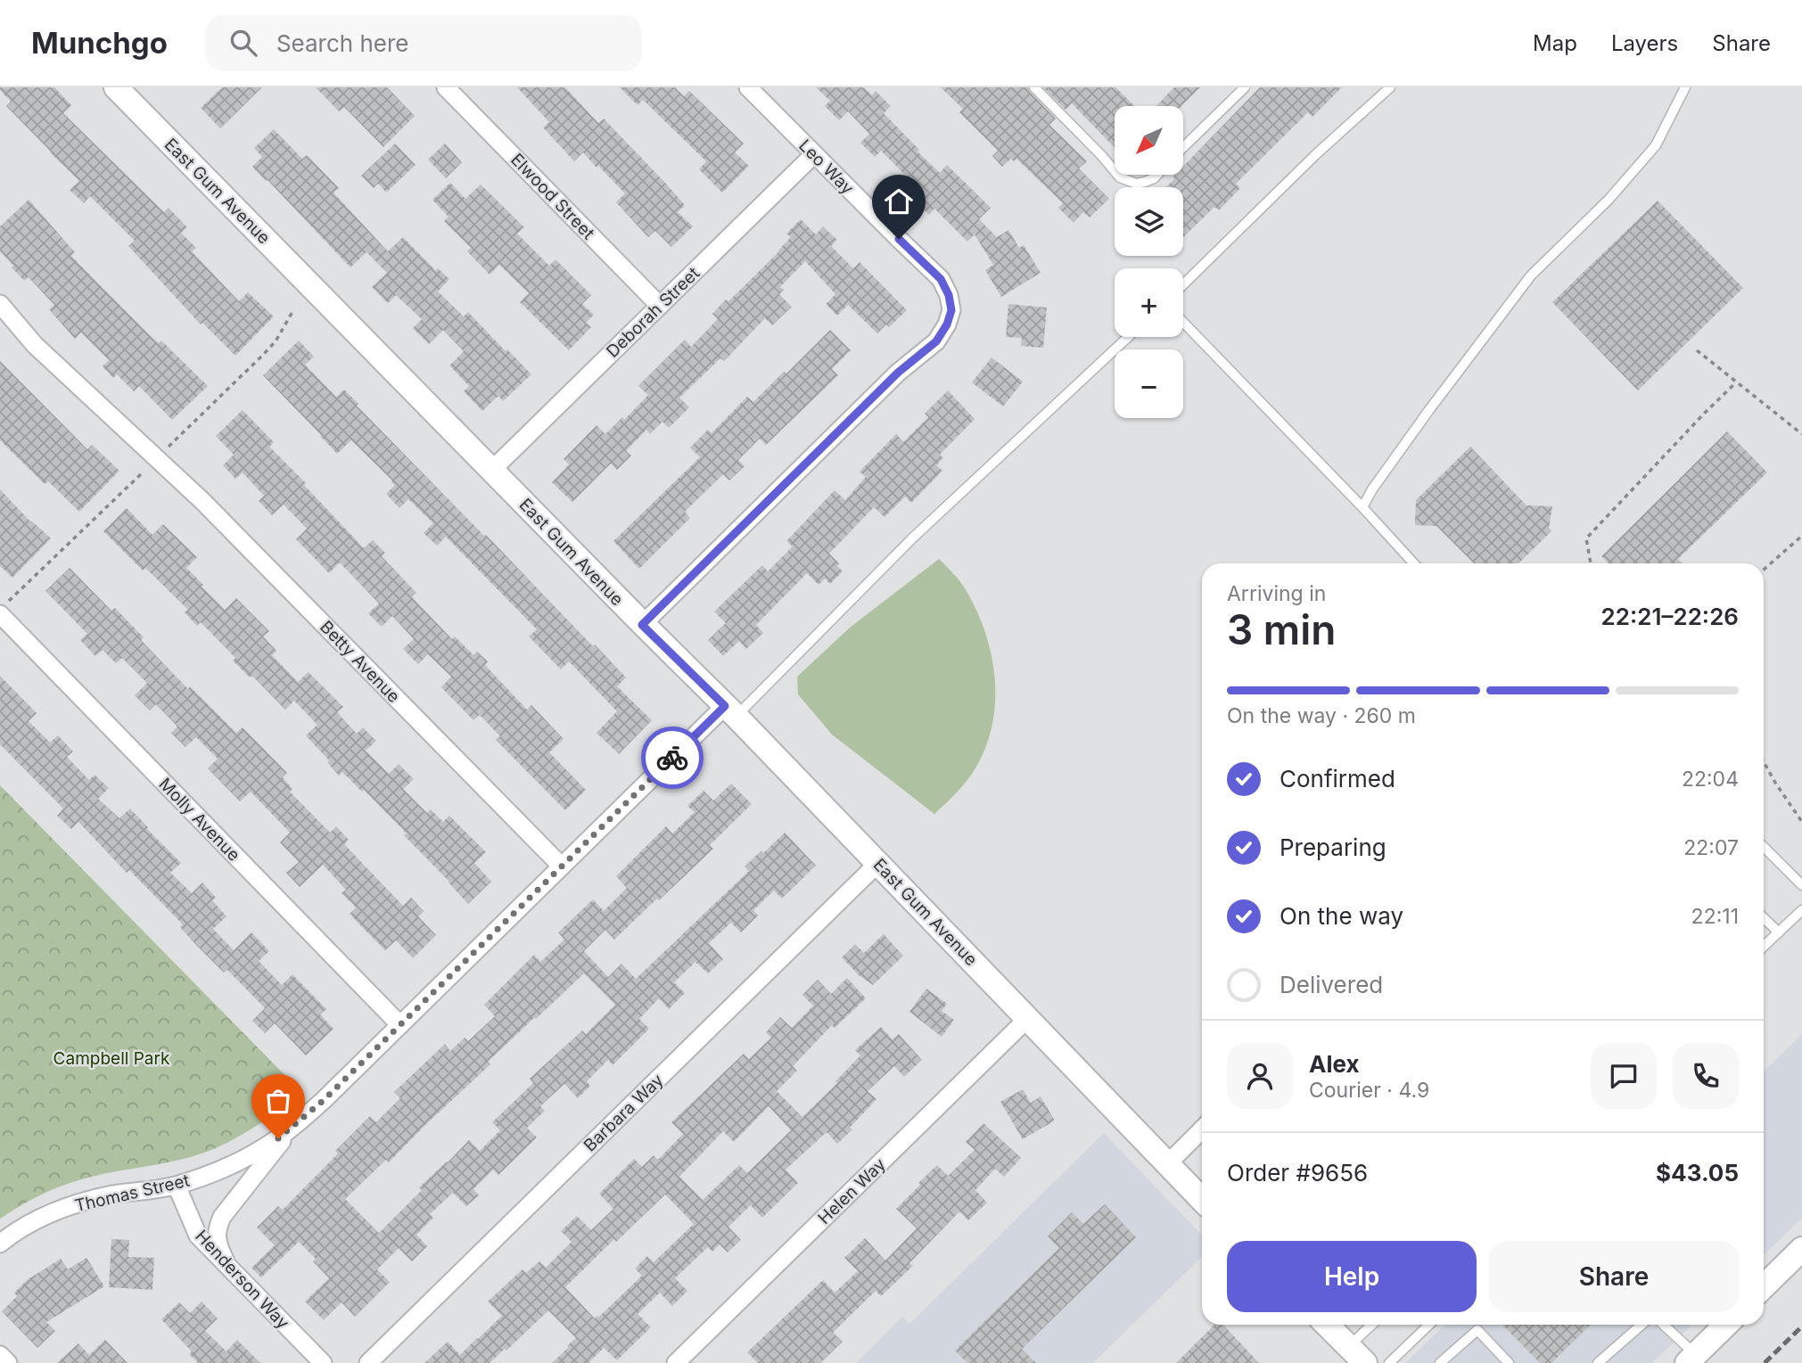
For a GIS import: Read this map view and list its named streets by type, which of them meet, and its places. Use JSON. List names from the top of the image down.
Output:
{
  "streets": {
    "street": [
      "Leo Way",
      "East Gum Avenue",
      "Elwood Street",
      "Deborah Street",
      "Betty Avenue",
      "Molly Avenue",
      "Barbara Way",
      "Helen Way",
      "Thomas Street",
      "Henderson Way"
    ]
  },
  "crossings": [
    ["Leo Way", "East Gum Avenue"],
    ["Leo Way", "Deborah Street"],
    ["East Gum Avenue", "Deborah Street"],
    ["East Gum Avenue", "Barbara Way"],
    ["East Gum Avenue", "Helen Way"],
    ["East Gum Avenue", "Thomas Street"],
    ["Elwood Street", "Deborah Street"],
    ["Betty Avenue", "Thomas Street"],
    ["Molly Avenue", "Thomas Street"],
    ["Thomas Street", "Henderson Way"]
  ],
  "parks": ["Campbell Park"],
  "north": "bottom left",
  "page": {
    "header": "Munchgo",
    "search": "Search here",
    "nav": ["Map", "Layers", "Share"],
    "map_buttons": ["+", "−"],
    "heading": ["3 min", "Arriving in", "22:21–22:26"],
    "panel": [
      "Alex",
      "Courier · 4.9",
      "Order #9656",
      "$43.05"
    ],
    "bar": "On the way · 260 m",
    "list": [
      ["Confirmed", "22:04"],
      ["Preparing", "22:07"],
      ["On the way", "22:11"],
      "Delivered"
    ],
    "buttons": ["Help", "Share"]
  }
}
